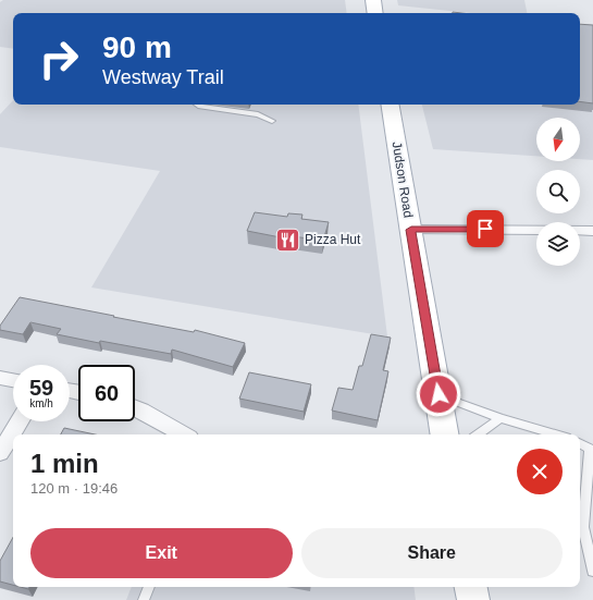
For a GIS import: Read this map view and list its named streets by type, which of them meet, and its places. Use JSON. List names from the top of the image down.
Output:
{
  "streets": {
    "main road": ["Judson Road"]
  },
  "places": {
    "restaurant": ["Pizza Hut"]
  },
  "north": "bottom",
  "page": {
    "turn": ["90 m", "Westway Trail"],
    "speed": "59 km/h",
    "limit": "60",
    "heading": ["1 min", "120 m · 19:46"],
    "buttons": ["Exit", "Share"]
  }
}
